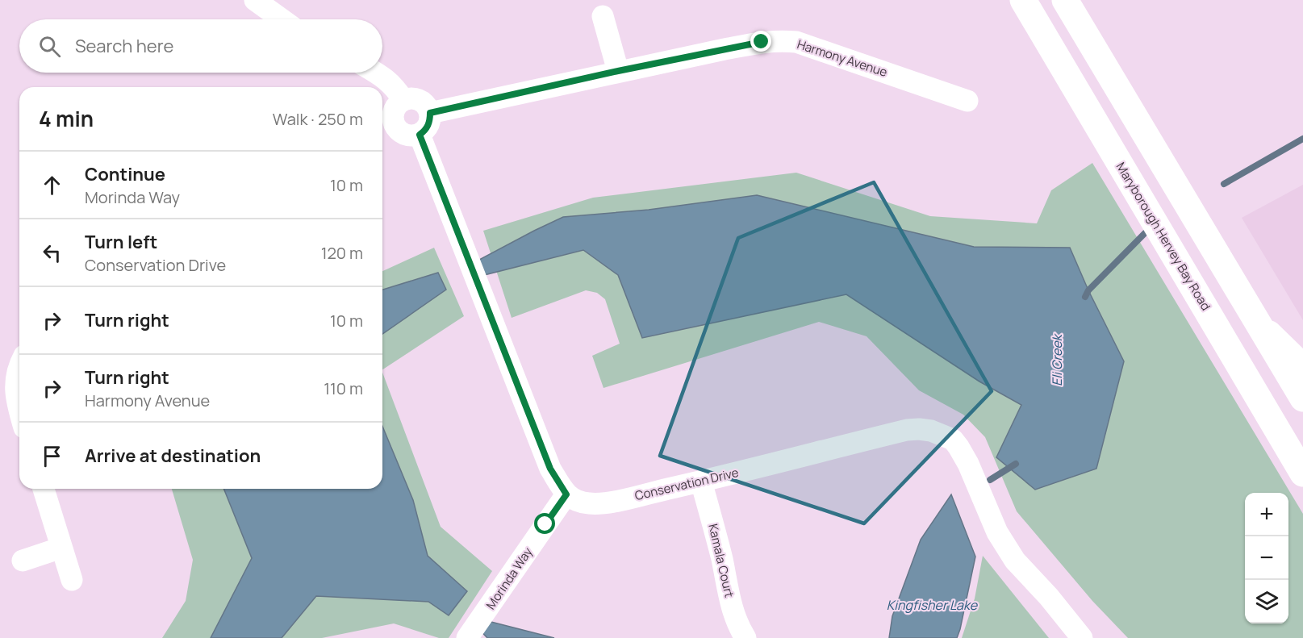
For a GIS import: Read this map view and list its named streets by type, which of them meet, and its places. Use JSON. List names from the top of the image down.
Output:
{
  "streets": {
    "main road": ["Maryborough Hervey Bay Road"],
    "street": [
      "Harmony Avenue",
      "Conservation Drive",
      "Kamala Court",
      "Morinda Way"
    ]
  },
  "crossings": [
    ["Conservation Drive", "Kamala Court"],
    ["Conservation Drive", "Morinda Way"]
  ],
  "water": ["Eli Creek", "Kingfisher Lake"],
  "page": {
    "search": "Search here",
    "heading": ["4 min", "Walk · 250 m"],
    "list": [
      ["Continue", "Morinda Way", "10 m"],
      ["Turn left", "Conservation Drive", "120 m"],
      ["Turn right", "10 m"],
      ["Turn right", "Harmony Avenue", "110 m"],
      "Arrive at destination"
    ],
    "map_buttons": ["+", "−"]
  }
}
